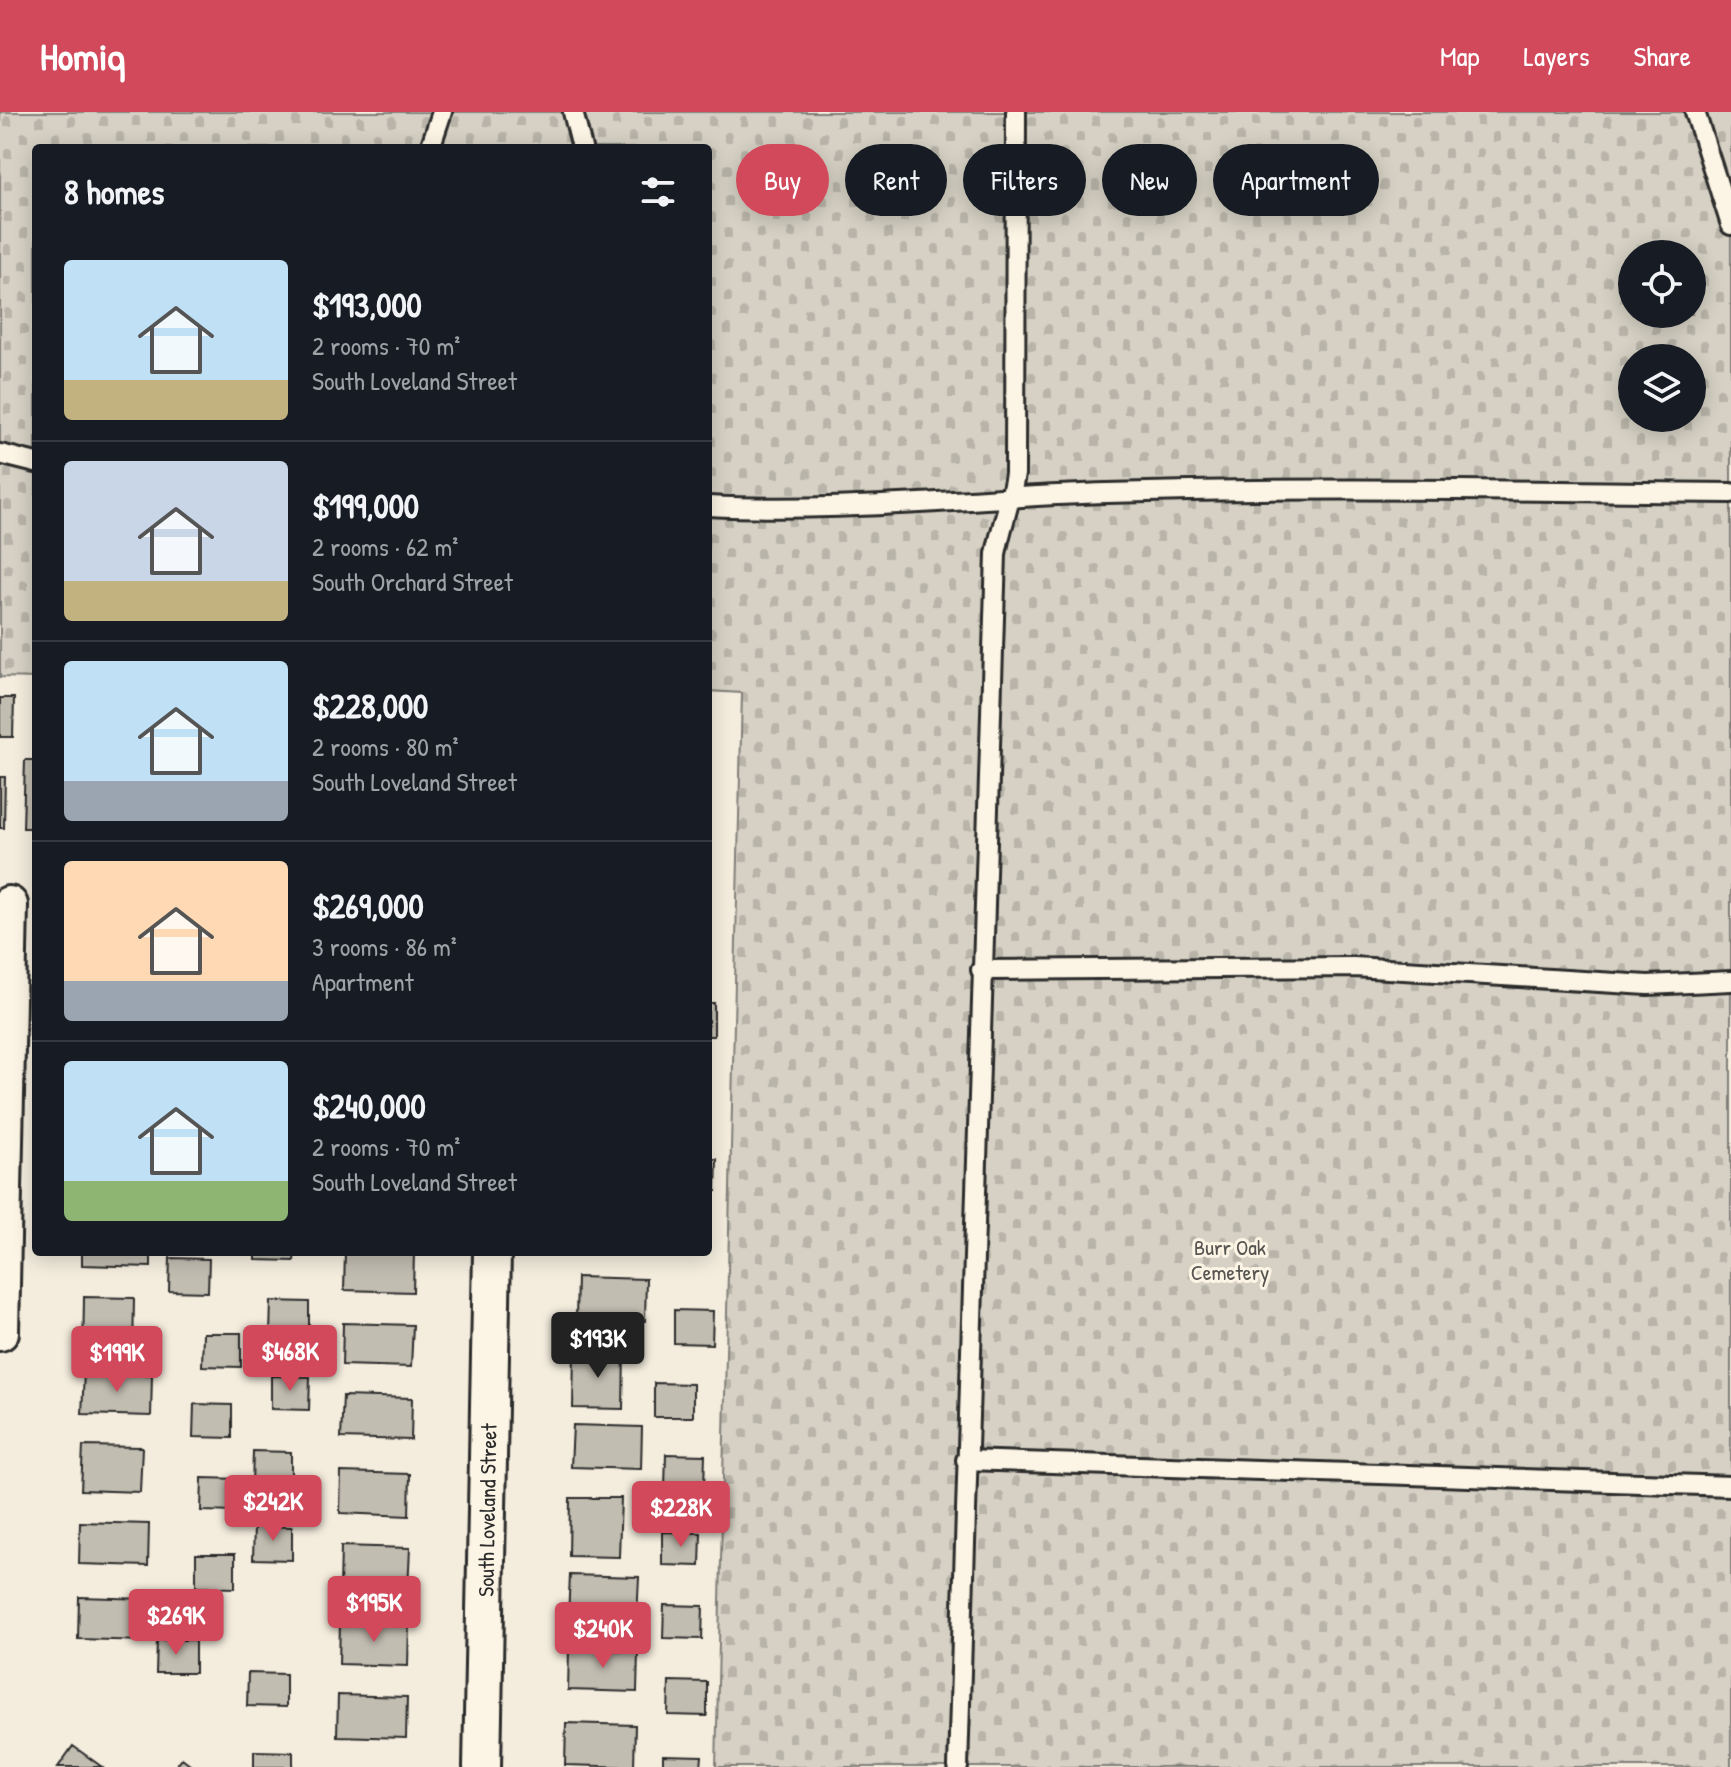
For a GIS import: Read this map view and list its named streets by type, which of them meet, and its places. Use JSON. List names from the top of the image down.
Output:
{
  "streets": {
    "street": ["South Loveland Street"]
  },
  "parks": ["Burr Oak Cemetery"],
  "page": {
    "header": "Homiq",
    "nav": ["Map", "Layers", "Share"],
    "chip": [
      "Buy",
      "Rent",
      "Filters",
      "New",
      "Apartment"
    ],
    "heading": "8 homes",
    "list": [
      {
        "name": "$193,000",
        "note": "2 rooms · 70 m² · South Loveland Street"
      },
      {
        "name": "$199,000",
        "note": "2 rooms · 62 m² · South Orchard Street"
      },
      {
        "name": "$228,000",
        "note": "2 rooms · 80 m² · South Loveland Street"
      },
      {
        "name": "$269,000",
        "note": "3 rooms · 86 m² · Apartment"
      },
      {
        "name": "$240,000",
        "note": "2 rooms · 70 m² · South Loveland Street"
      }
    ],
    "price": [
      "$193K",
      "$468K",
      "$199K",
      "$242K",
      "$228K",
      "$195K",
      "$269K",
      "$240K"
    ]
  }
}
